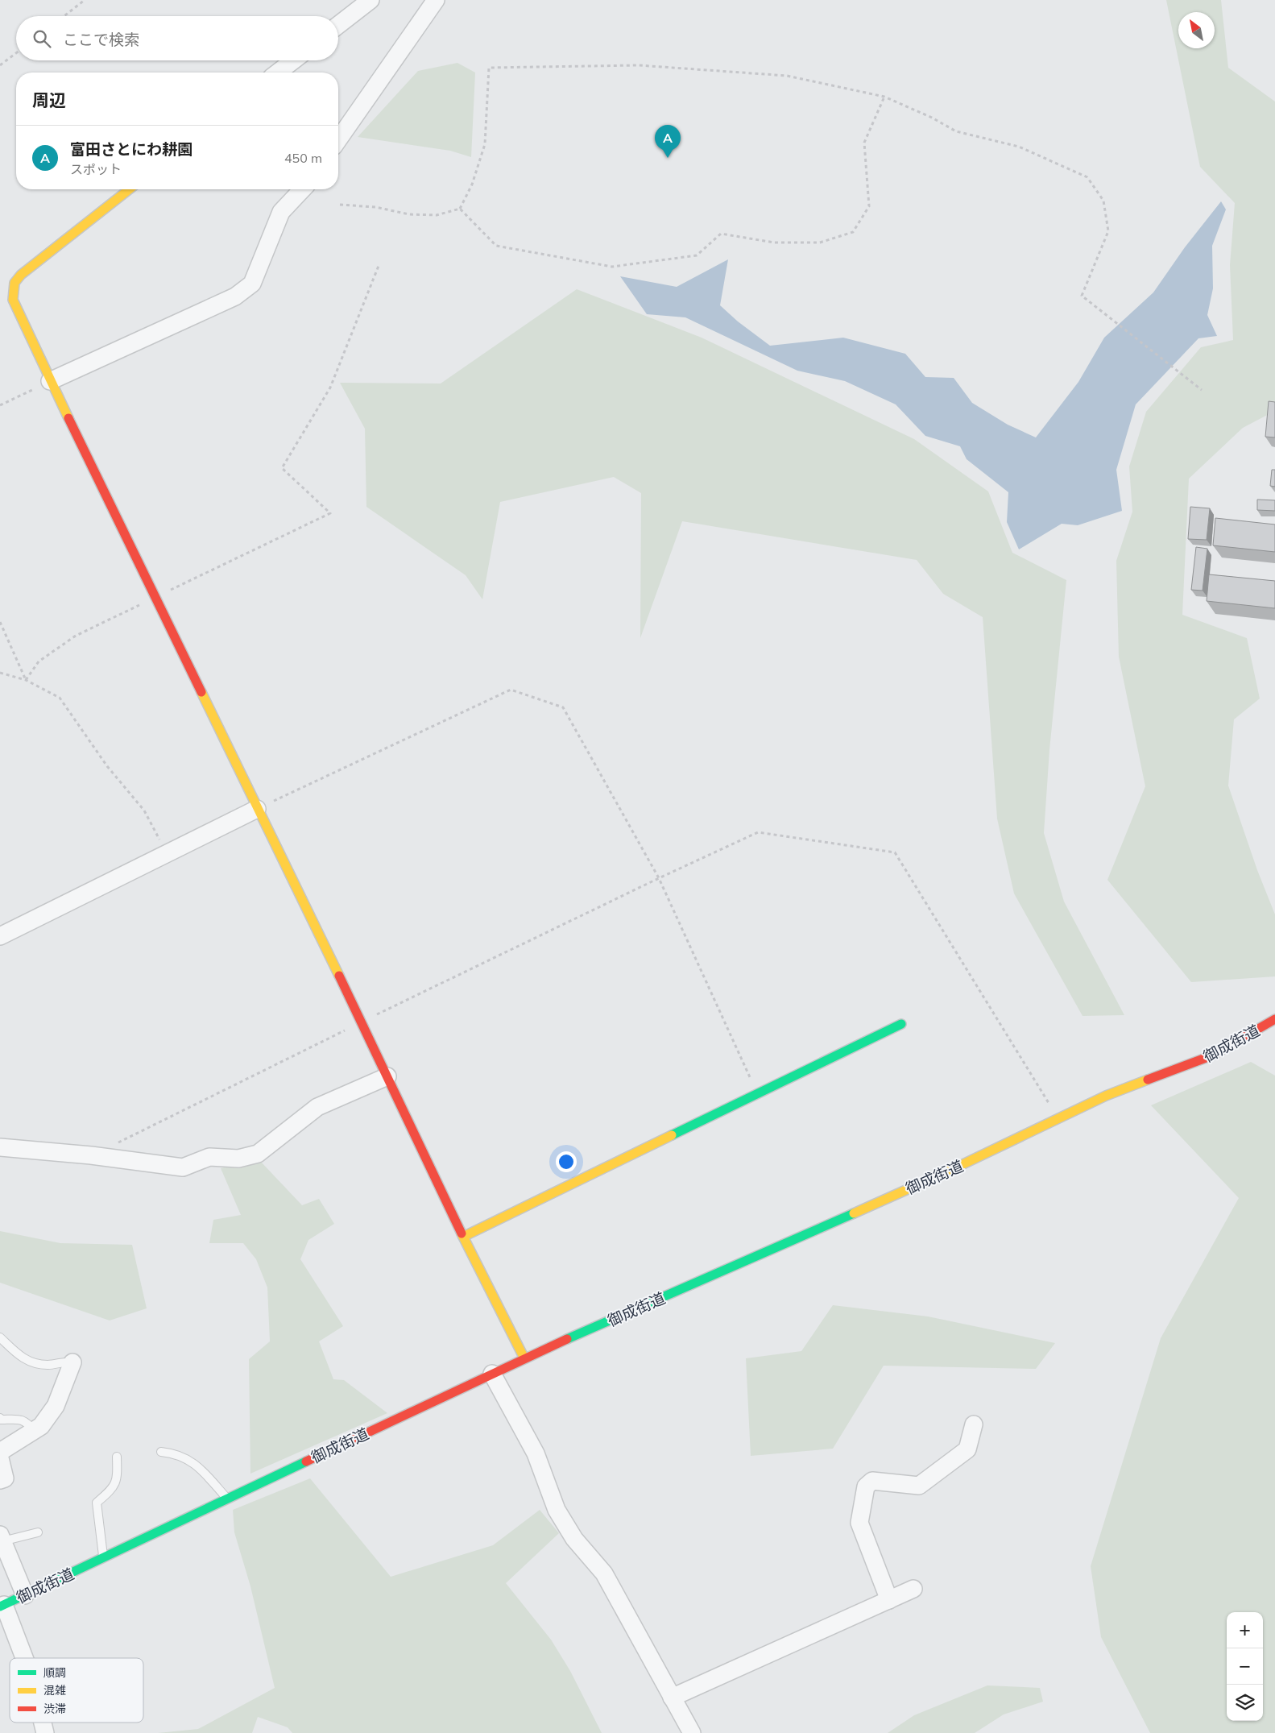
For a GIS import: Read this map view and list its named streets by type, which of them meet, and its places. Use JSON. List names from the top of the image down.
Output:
{
  "streets": {
    "street": ["御成街道"]
  },
  "legend": ["順調", "混雑", "渋滞"],
  "north": "top left",
  "page": {
    "search": "ここで検索",
    "heading": "周辺",
    "pins": "A",
    "list": [
      {
        "mark": "A",
        "name": "富田さとにわ耕園",
        "note": "スポット",
        "value": "450 m"
      }
    ],
    "map_buttons": ["+", "−"]
  }
}
